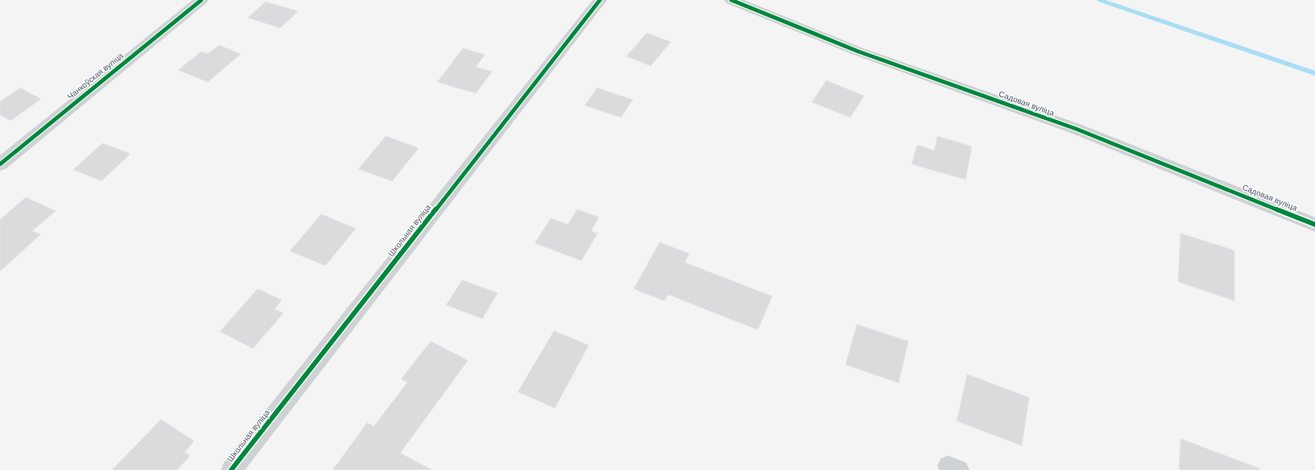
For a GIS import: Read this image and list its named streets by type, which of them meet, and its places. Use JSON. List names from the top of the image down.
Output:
{
  "streets": {
    "street": ["Чанкоўская вуліца", "Садовая вуліца", "Школьная вуліца"]
  }
}
